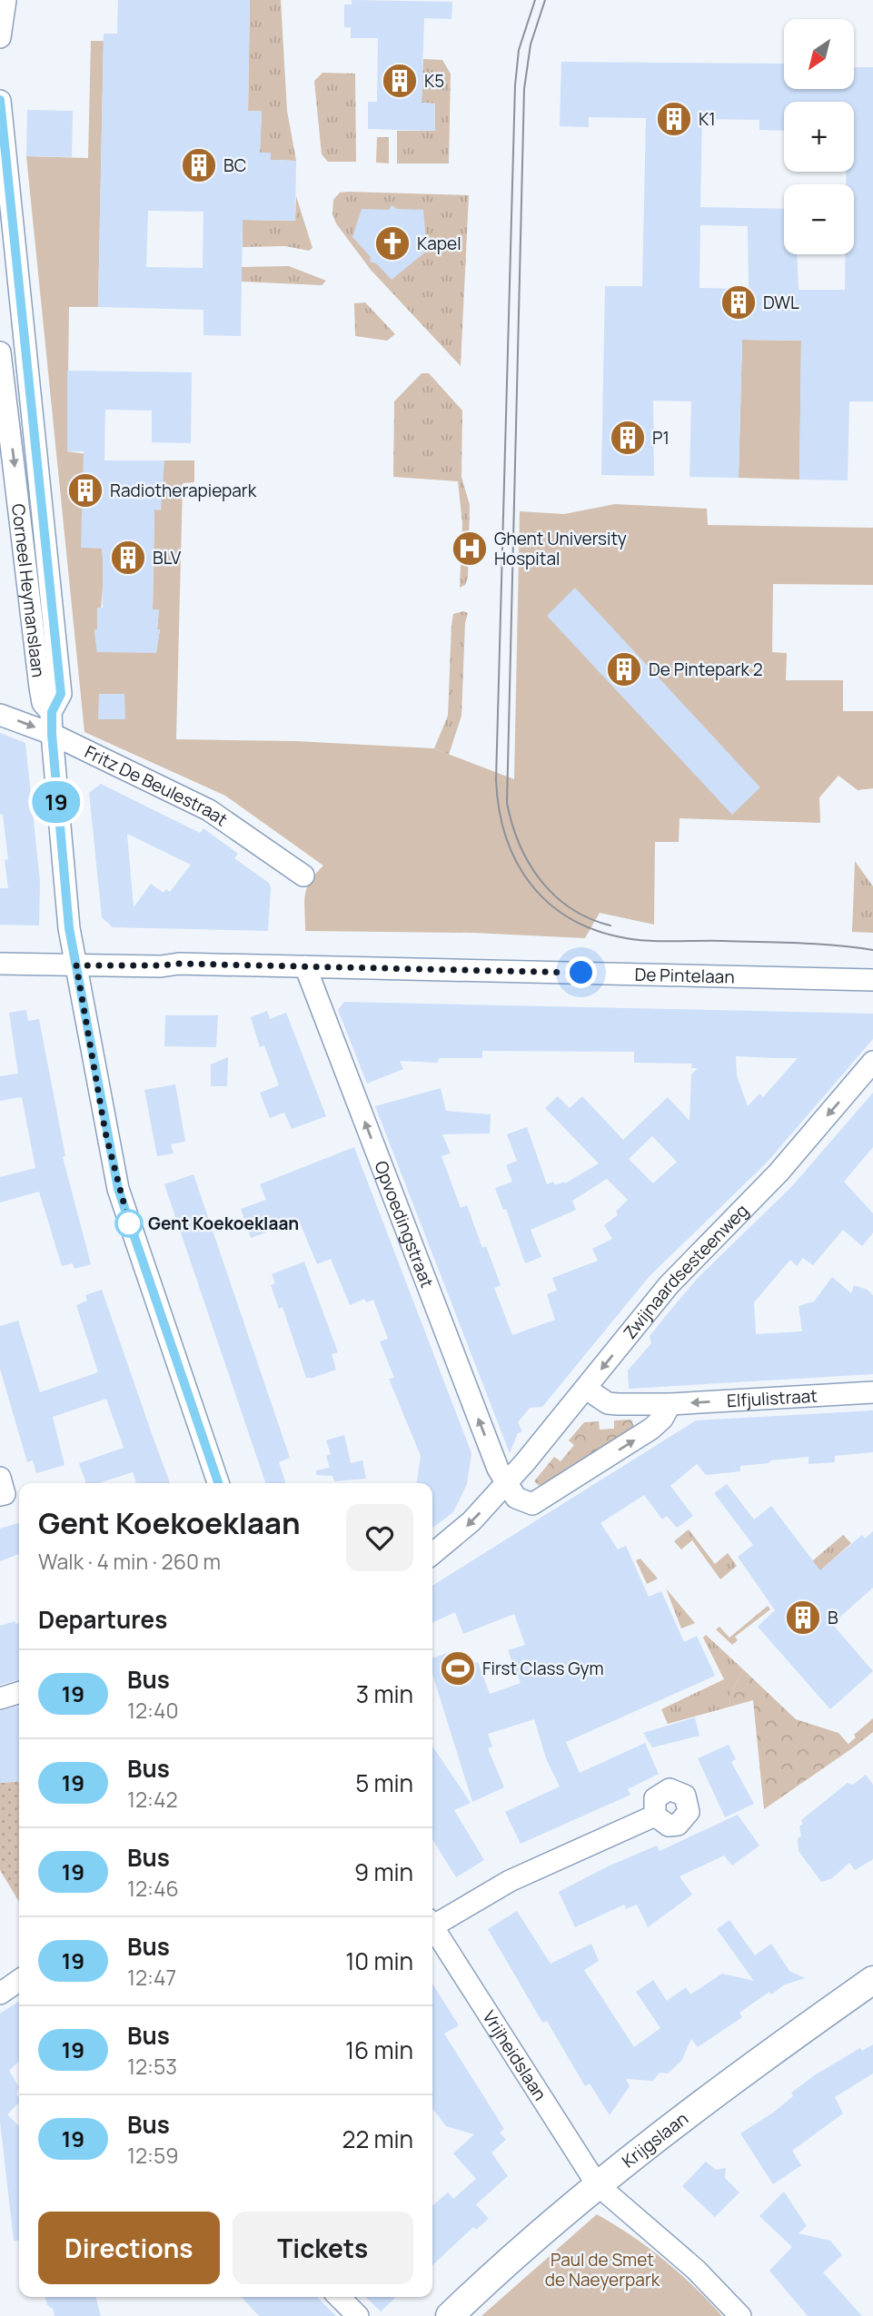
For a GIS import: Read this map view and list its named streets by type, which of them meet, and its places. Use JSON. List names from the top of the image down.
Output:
{
  "streets": {
    "main road": ["Krijgslaan"],
    "street": [
      "Corneel Heymanslaan",
      "Fritz De Beulestraat",
      "De Pintelaan",
      "Opvoedingstraat",
      "Zwijnaardsesteenweg",
      "Elfjulistraat",
      "Vrijheidslaan"
    ]
  },
  "crossings": [
    ["Corneel Heymanslaan", "Fritz De Beulestraat"],
    ["Corneel Heymanslaan", "De Pintelaan"],
    ["De Pintelaan", "Opvoedingstraat"],
    ["Opvoedingstraat", "Zwijnaardsesteenweg"],
    ["Zwijnaardsesteenweg", "Elfjulistraat"],
    ["Vrijheidslaan", "Krijgslaan"]
  ],
  "one_way": ["Opvoedingstraat", "Zwijnaardsesteenweg", "Elfjulistraat"],
  "parks": ["Paul de Smet de Naeyerpark"],
  "places": {
    "building": [
      "K5",
      "K1",
      "BC",
      "DWL",
      "P1",
      "Radiotherapiepark",
      "BLV",
      "De Pintepark 2",
      "B"
    ],
    "church": ["Kapel"],
    "hospital": ["Ghent University Hospital"],
    "other": ["Gent Koekoeklaan"],
    "sports": ["First Class Gym"]
  },
  "lines": ["bus line 19"],
  "north": "bottom left",
  "page": {
    "on_map": "19",
    "map_buttons": ["+", "−"],
    "heading": [
      ["Gent Koekoeklaan", "Walk · 4 min · 260 m"],
      "Departures"
    ],
    "list": [
      {
        "mark": "19",
        "name": "Bus",
        "note": "12:40",
        "value": "3 min"
      },
      {
        "mark": "19",
        "name": "Bus",
        "note": "12:42",
        "value": "5 min"
      },
      {
        "mark": "19",
        "name": "Bus",
        "note": "12:46",
        "value": "9 min"
      },
      {
        "mark": "19",
        "name": "Bus",
        "note": "12:47",
        "value": "10 min"
      },
      {
        "mark": "19",
        "name": "Bus",
        "note": "12:53",
        "value": "16 min"
      },
      {
        "mark": "19",
        "name": "Bus",
        "note": "12:59",
        "value": "22 min"
      }
    ],
    "buttons": ["Directions", "Tickets"]
  }
}
